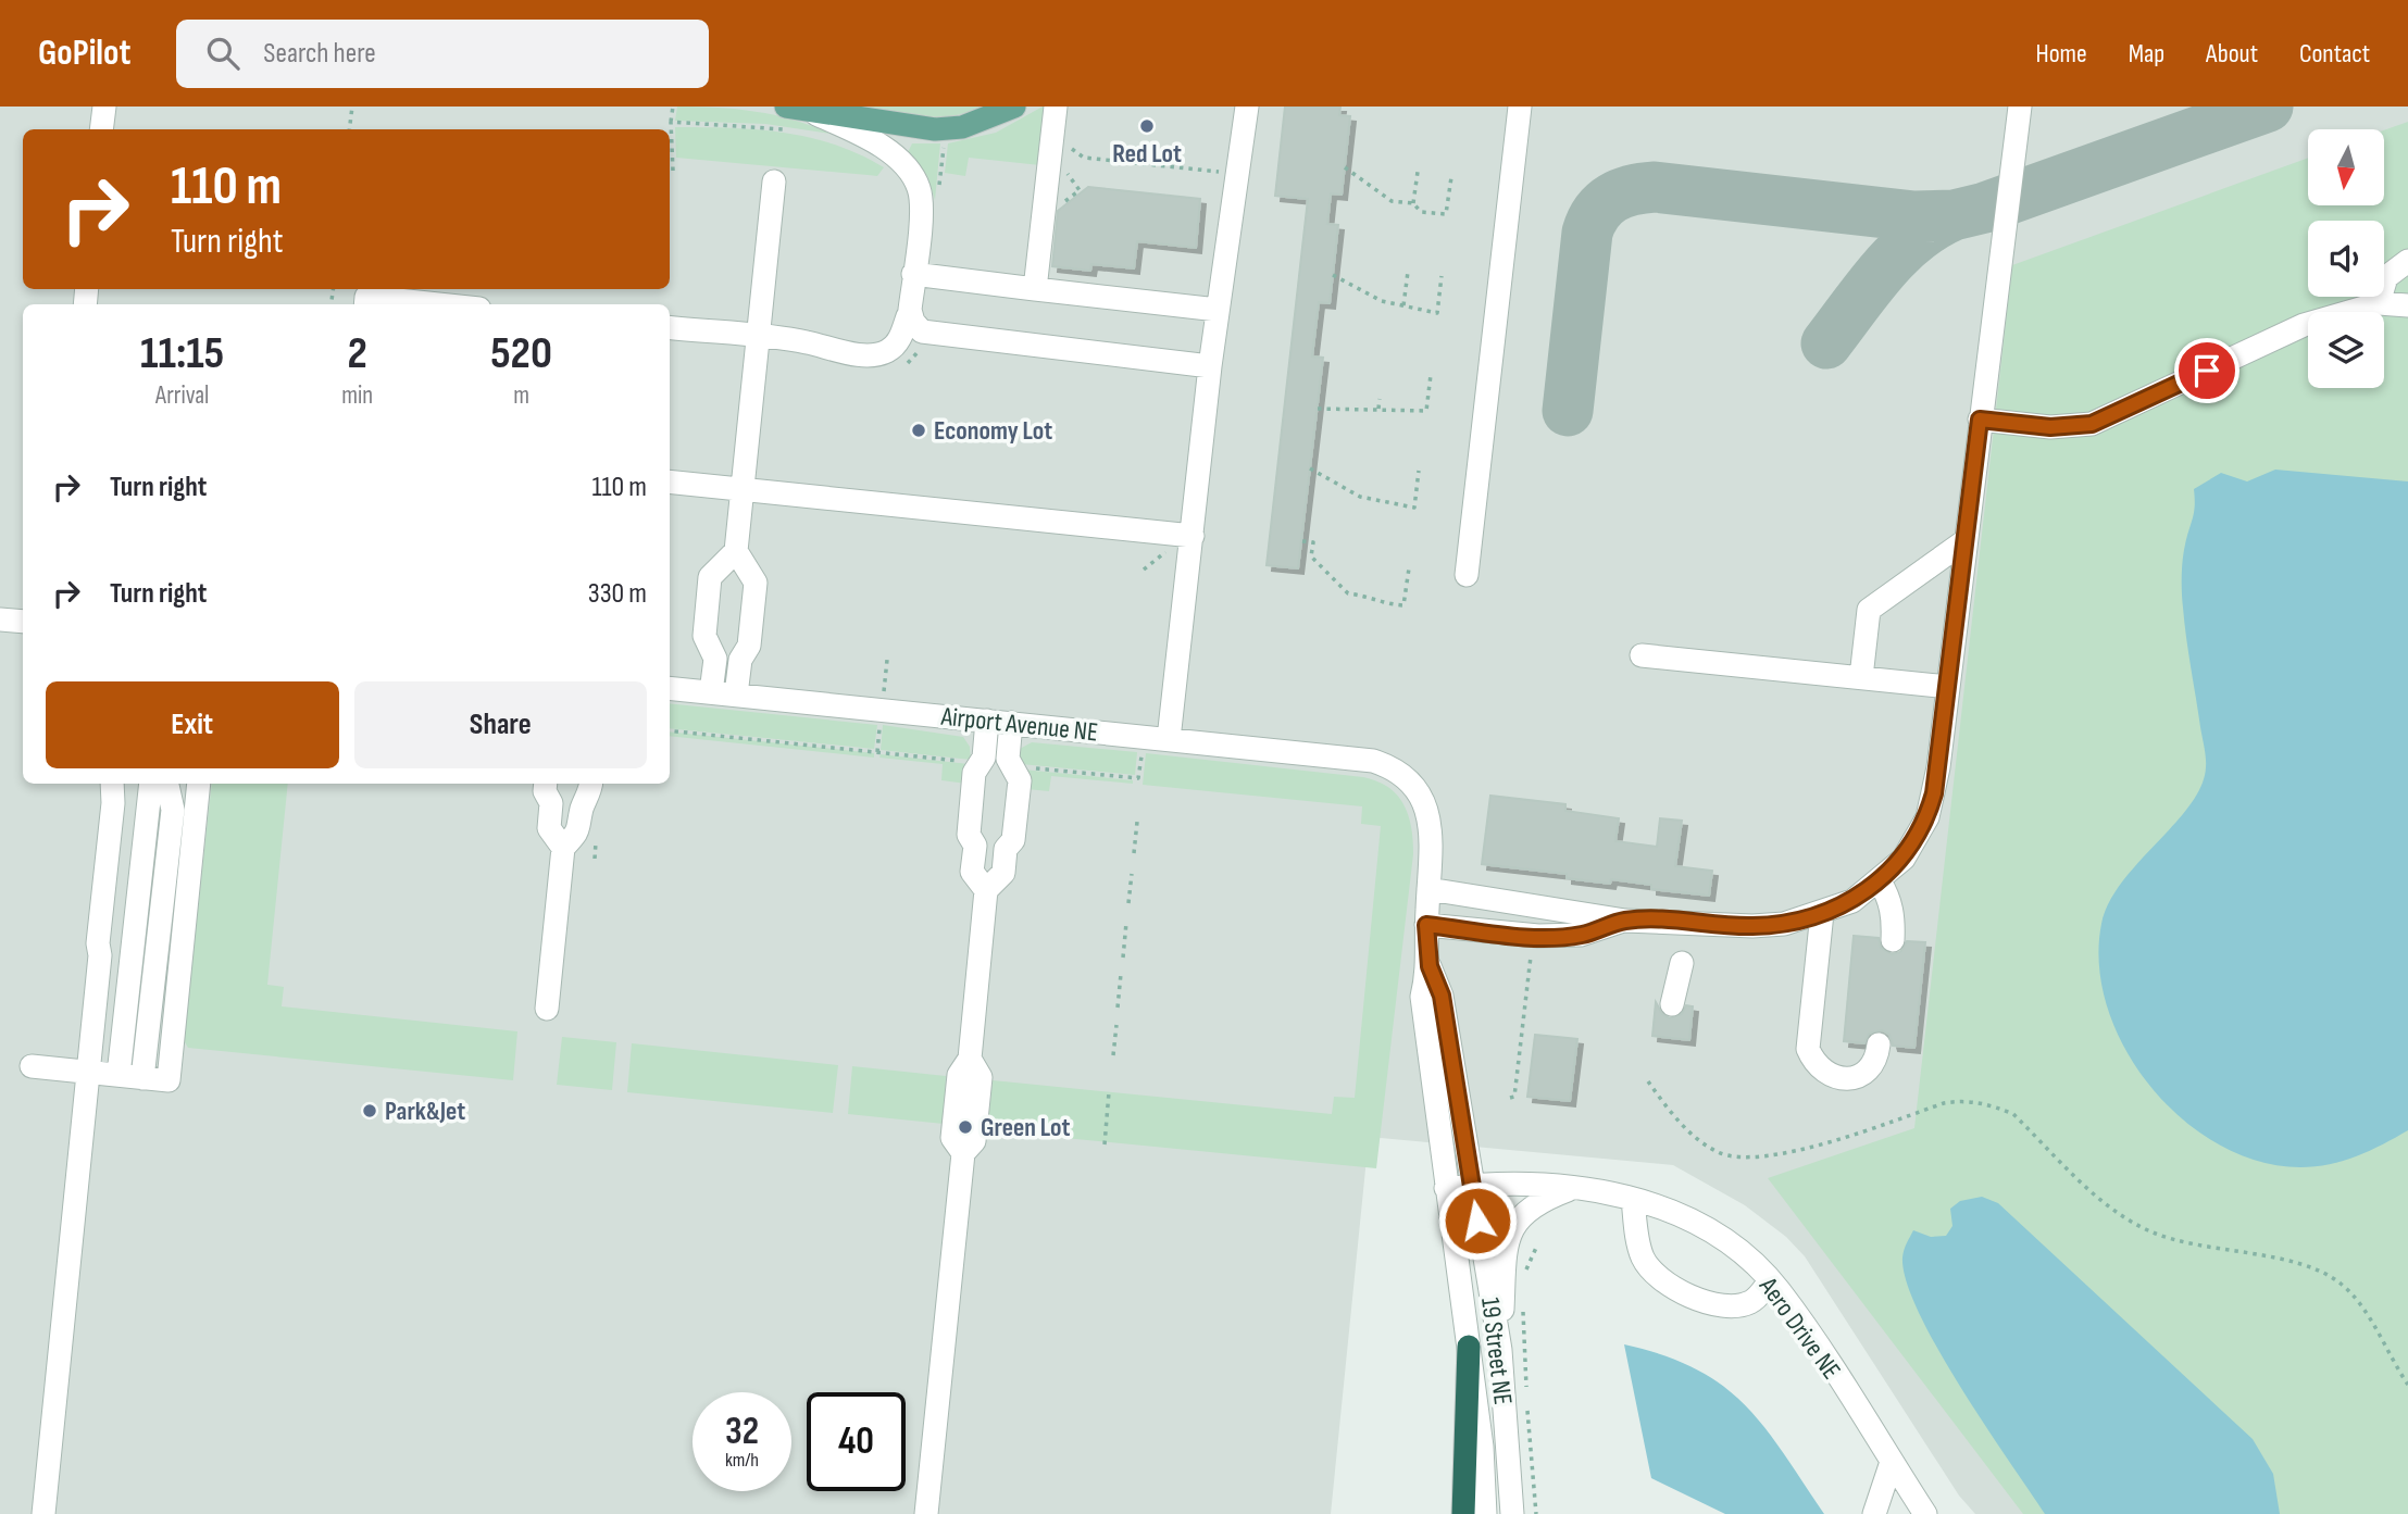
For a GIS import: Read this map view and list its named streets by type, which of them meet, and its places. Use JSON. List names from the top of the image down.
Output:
{
  "streets": {
    "street": ["Airport Avenue NE", "Aero Drive NE", "19 Street NE"]
  },
  "crossings": [
    ["Airport Avenue NE", "19 Street NE"],
    ["Aero Drive NE", "19 Street NE"]
  ],
  "places": [
    "Red Lot",
    "Economy Lot",
    "Park&Jet",
    "Green Lot"
  ],
  "north": "bottom",
  "page": {
    "header": "GoPilot",
    "search": "Search here",
    "nav": [
      "Home",
      "Map",
      "About",
      "Contact"
    ],
    "turn": ["110 m", "Turn right"],
    "eta": [
      "11:15",
      "Arrival",
      "2",
      "min",
      "520",
      "m"
    ],
    "list": [
      {
        "name": "Turn right",
        "value": "110 m"
      },
      {
        "name": "Turn right",
        "value": "330 m"
      }
    ],
    "buttons": ["Exit", "Share"],
    "speed": "32 km/h",
    "limit": "40"
  }
}
